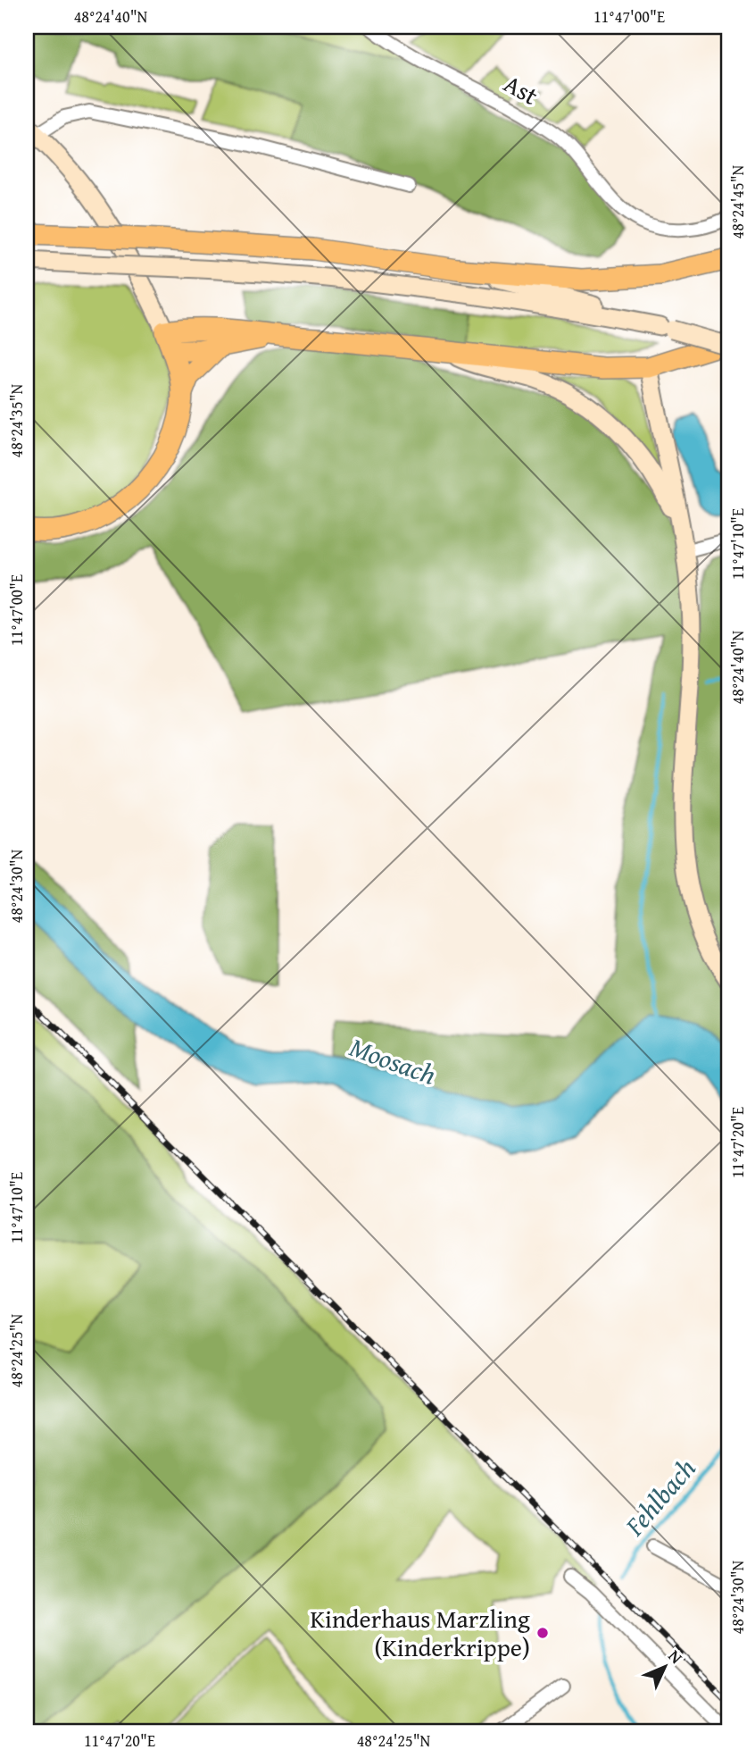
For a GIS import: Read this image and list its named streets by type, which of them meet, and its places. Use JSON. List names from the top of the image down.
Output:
{
  "streets": {
    "street": ["Ast"]
  },
  "water": ["Moosach", "Fehlbach"],
  "places": ["Kinderhaus Marzling (Kinderkrippe)"],
  "north": "top right",
  "coordinates": [
    "48°24'40\"N",
    "11°47'00\"E",
    "48°24'45\"N",
    "48°24'35\"N",
    "11°47'10\"E",
    "48°24'30\"N",
    "11°47'20\"E",
    "48°24'25\"N"
  ]
}
